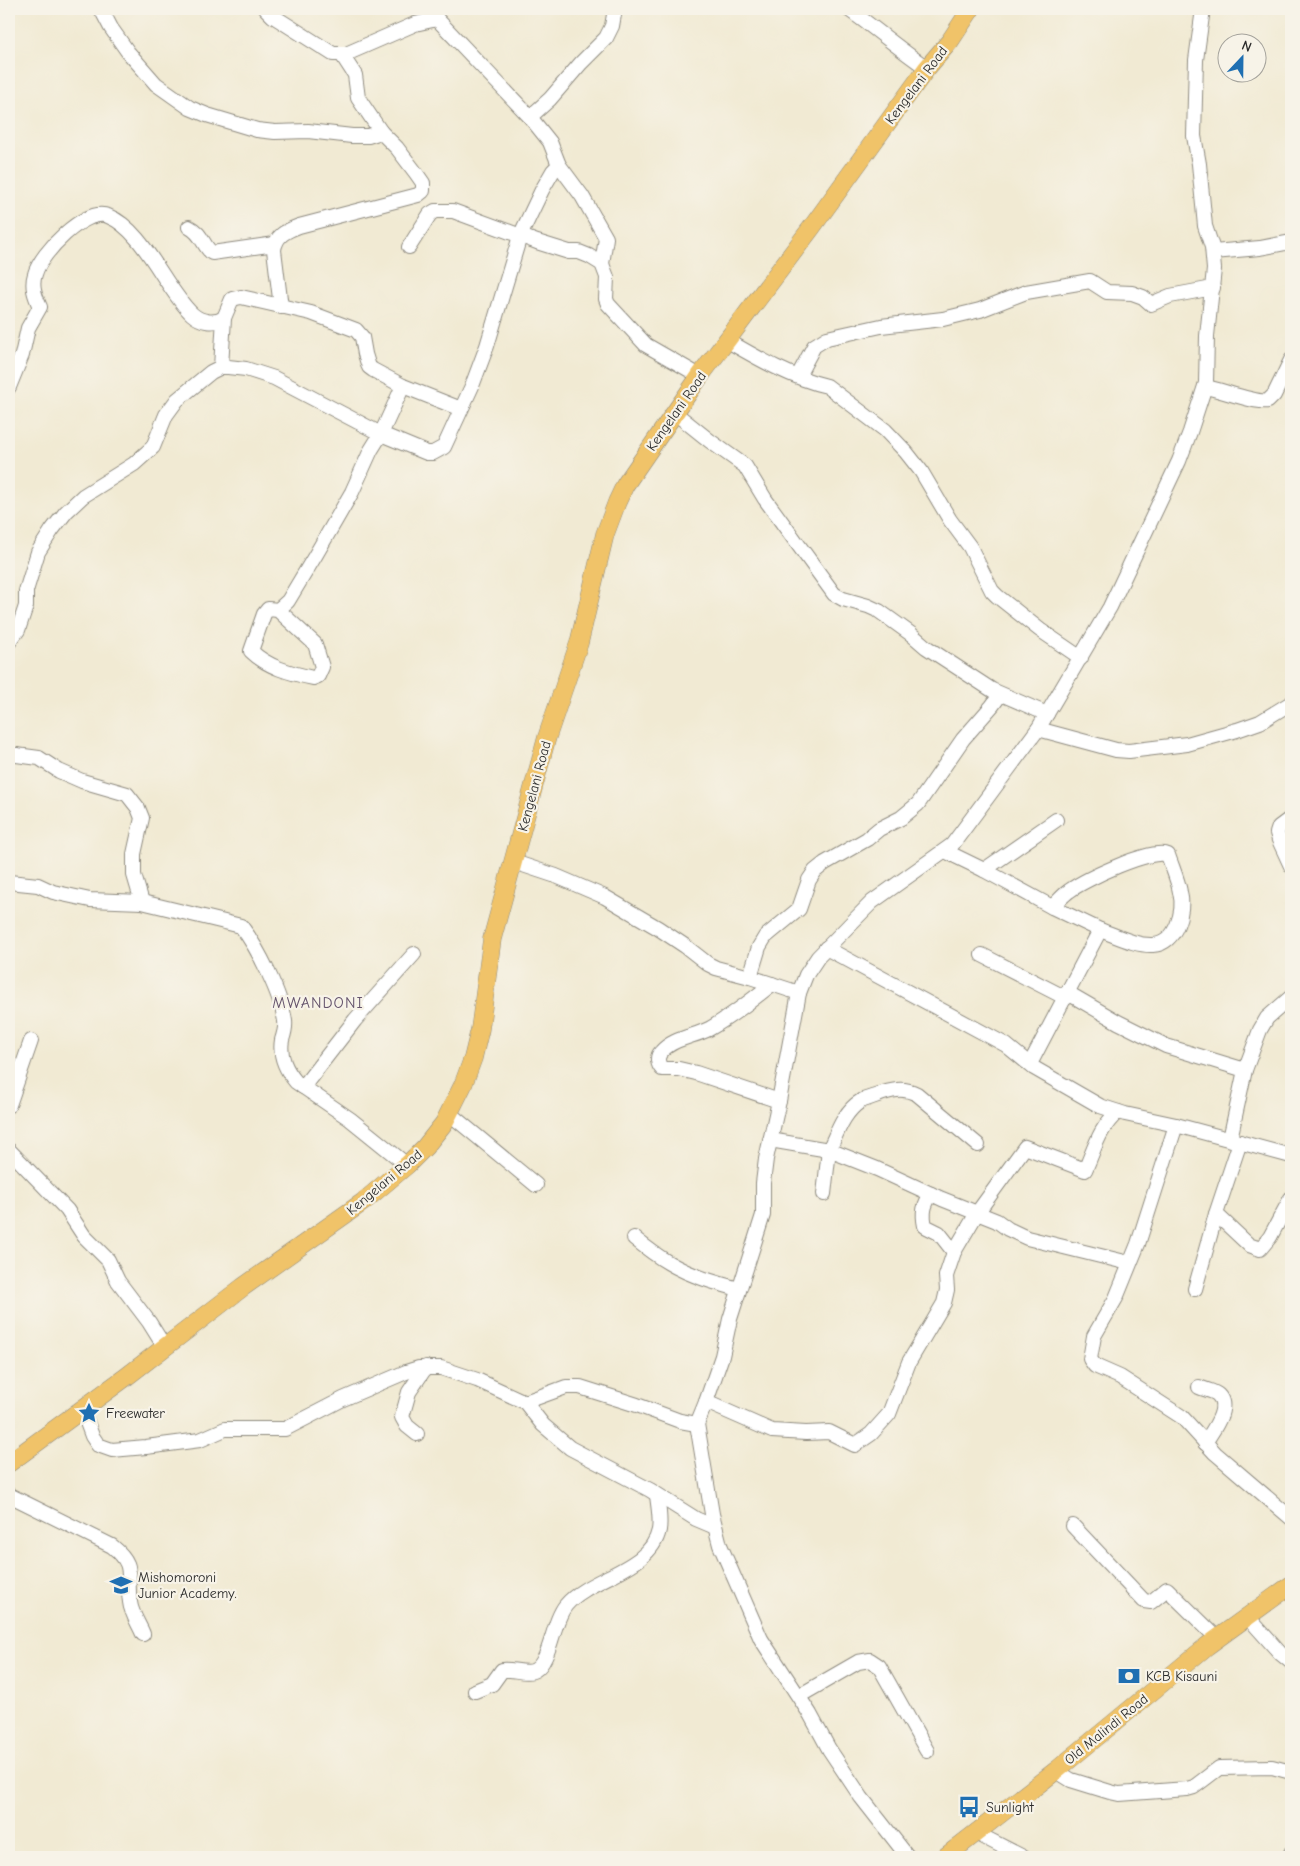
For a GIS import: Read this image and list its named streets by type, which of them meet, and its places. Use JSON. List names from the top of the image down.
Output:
{
  "streets": {
    "main road": ["Kengelani Road", "Old Malindi Road"]
  },
  "districts": ["MWANDONI"],
  "places": {
    "place": ["Freewater"],
    "school or university": ["Mishomoroni Junior Academy."],
    "bank": ["KCB Kisauni"],
    "bus stop": ["Sunlight"]
  },
  "north": "top"
}
